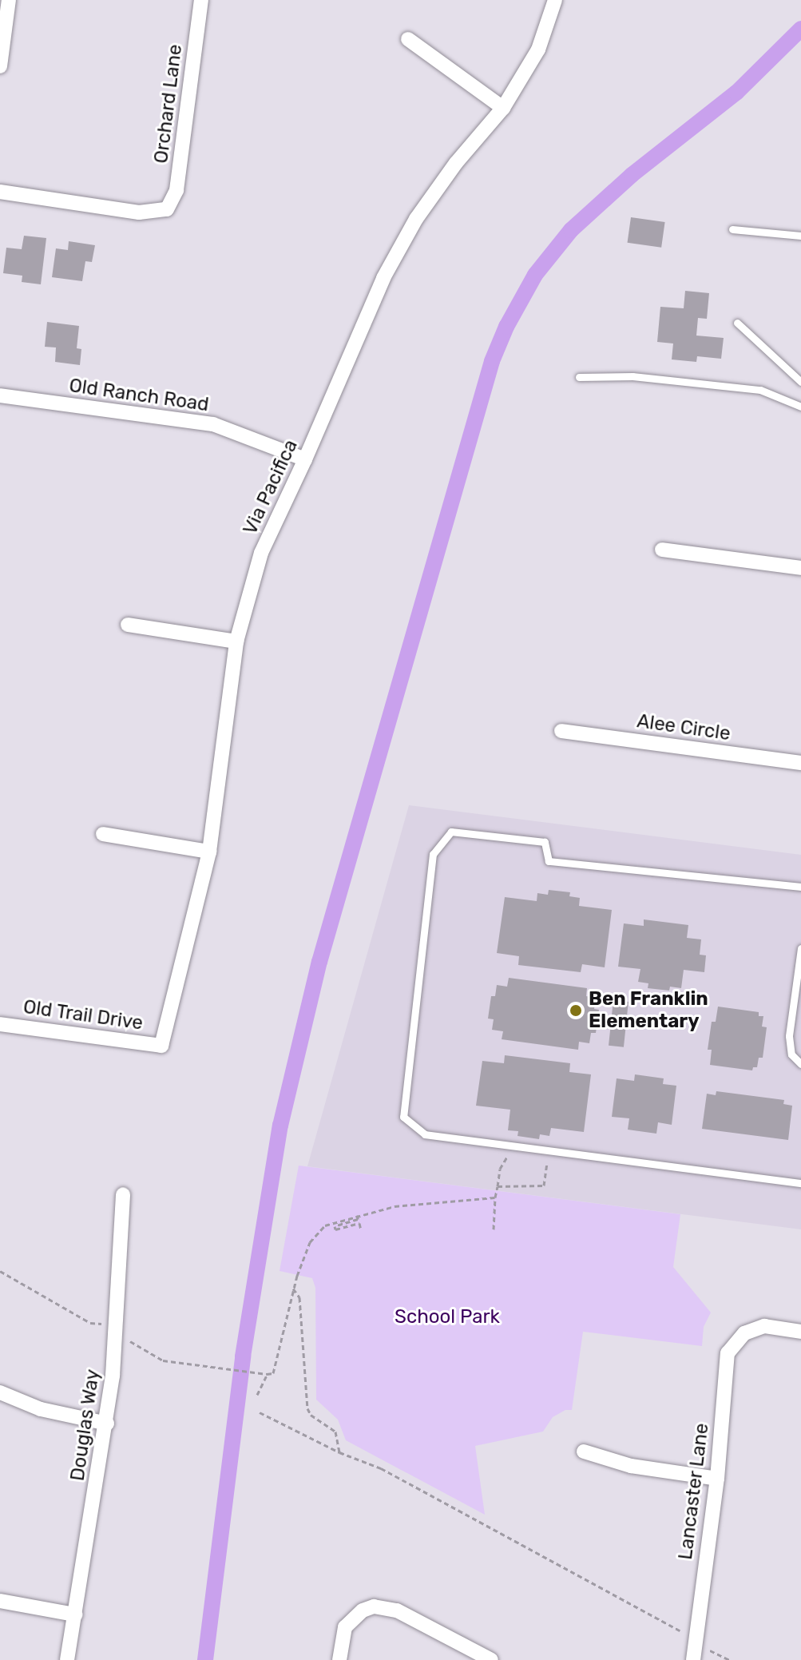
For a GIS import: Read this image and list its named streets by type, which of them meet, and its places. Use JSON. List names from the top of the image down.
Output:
{
  "streets": {
    "street": [
      "Orchard Lane",
      "Old Ranch Road",
      "Via Pacifica",
      "Alee Circle",
      "Old Trail Drive",
      "Douglas Way",
      "Lancaster Lane"
    ]
  },
  "crossings": [
    ["Old Ranch Road", "Via Pacifica"],
    ["Via Pacifica", "Old Trail Drive"]
  ],
  "parks": ["School Park"],
  "places": ["Ben Franklin Elementary"]
}
